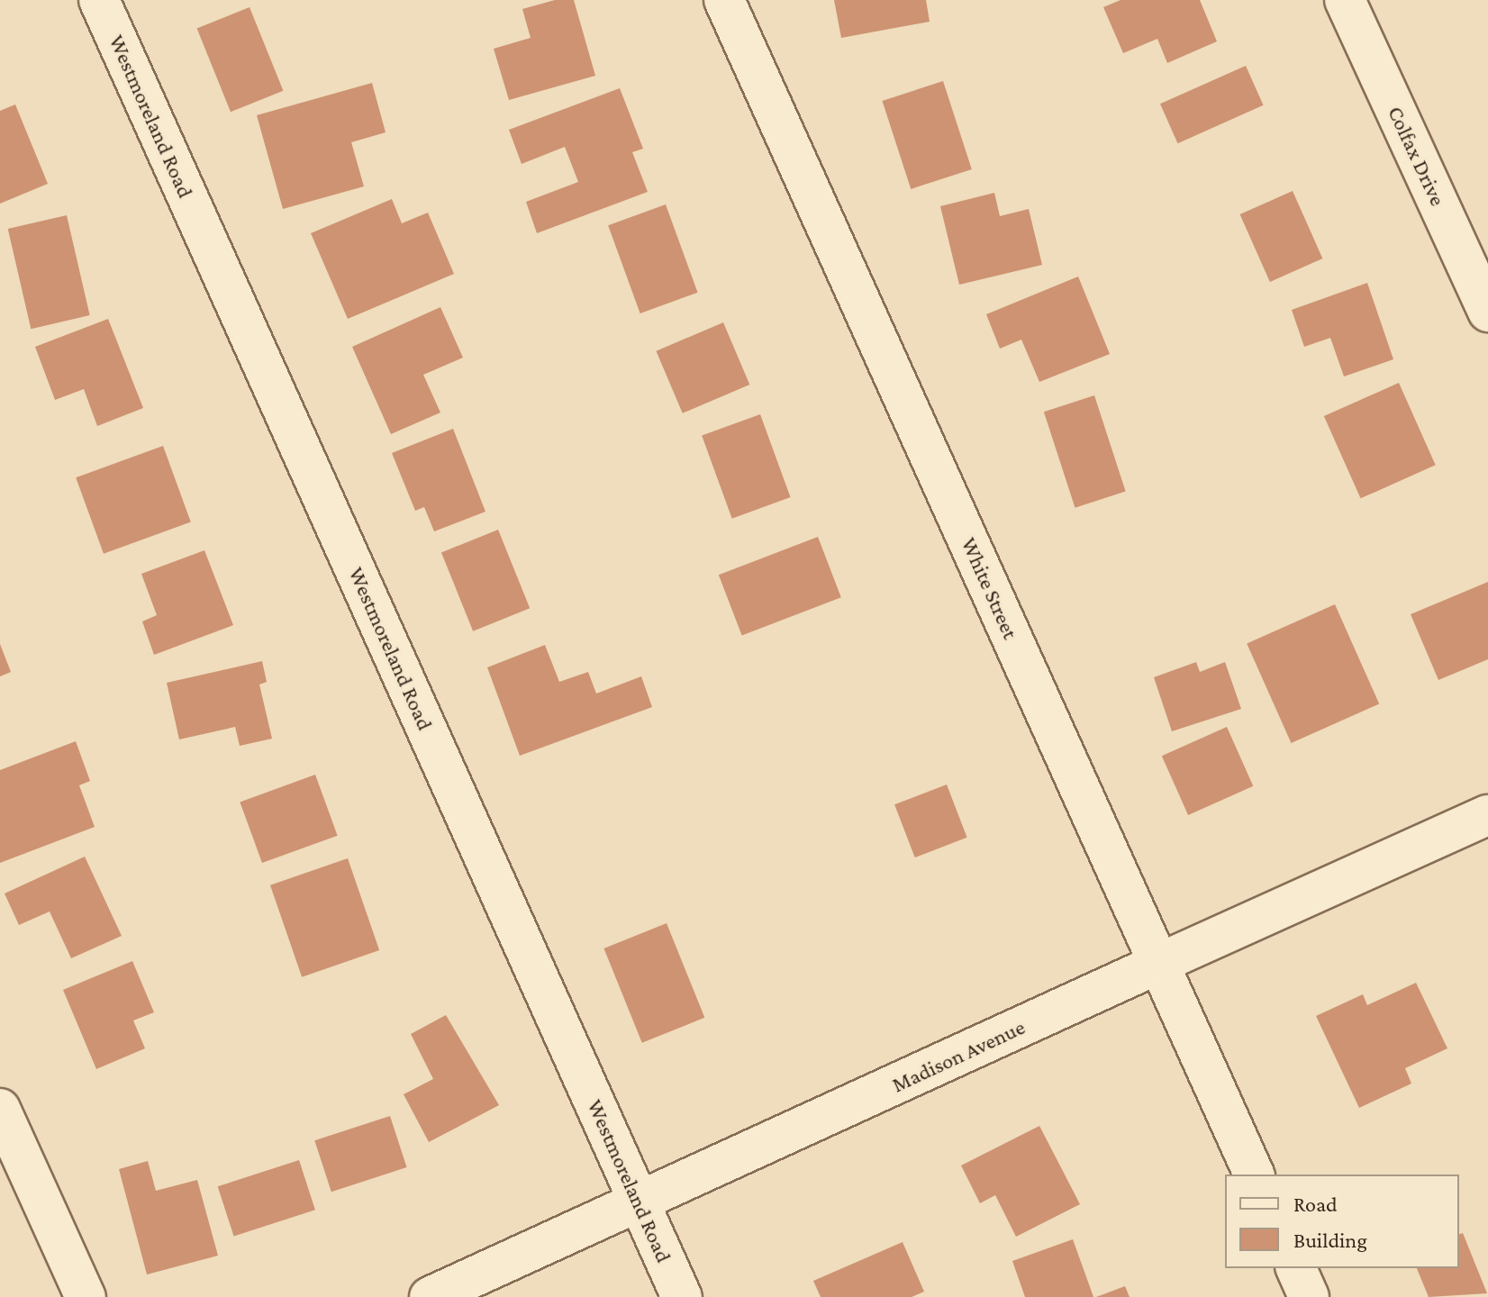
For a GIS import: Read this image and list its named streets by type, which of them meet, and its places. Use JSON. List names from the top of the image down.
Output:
{
  "streets": {
    "street": [
      "Westmoreland Road",
      "Colfax Drive",
      "White Street",
      "Madison Avenue"
    ]
  },
  "crossings": [
    ["Westmoreland Road", "Madison Avenue"],
    ["White Street", "Madison Avenue"]
  ],
  "legend": ["Road", "Building"]
}
